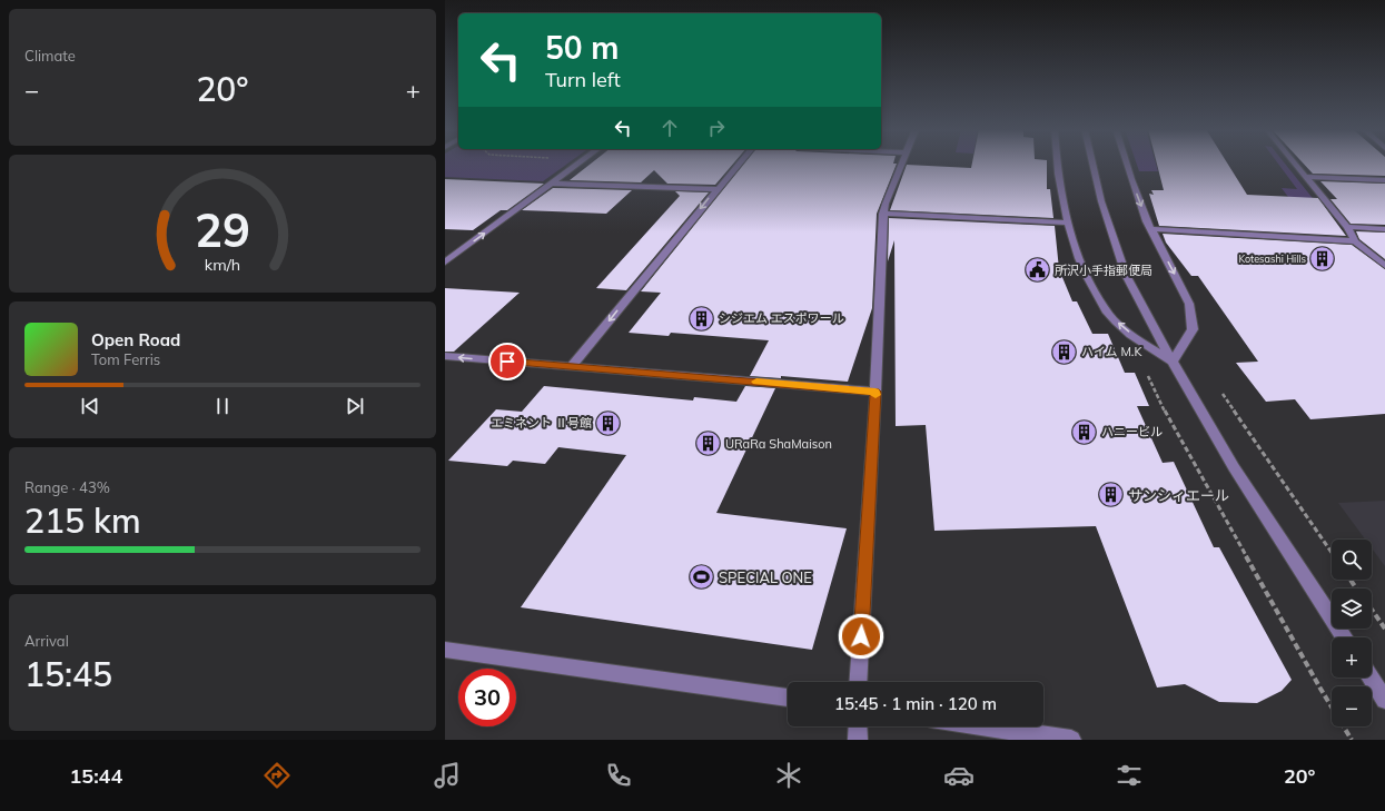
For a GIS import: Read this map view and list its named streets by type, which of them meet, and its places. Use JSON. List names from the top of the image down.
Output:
{
  "places": {
    "building": [
      "Kotesashi Hills",
      "シジエム エスポワール",
      "ハイム M.K",
      "エミネント Ⅱ号館",
      "ハニービル",
      "URaRa ShaMaison",
      "サンシィエール"
    ],
    "public building": ["所沢小手指郵便局"],
    "sports": ["SPECIAL ONE"]
  },
  "page": {
    "tile": [
      "Climate",
      ["Range · 43%", "215 km"],
      ["Arrival", "15:45"]
    ],
    "turn": ["50 m", "Turn left"],
    "heat": ["−", "20°", "+"],
    "song": ["Open Road", "Tom Ferris"],
    "map_buttons": ["+", "−"],
    "limit": "30",
    "trip": "15:45 · 1 min · 120 m",
    "tabs": ["15:44", "20°"],
    "gauge": ["29", "km/h"]
  }
}
